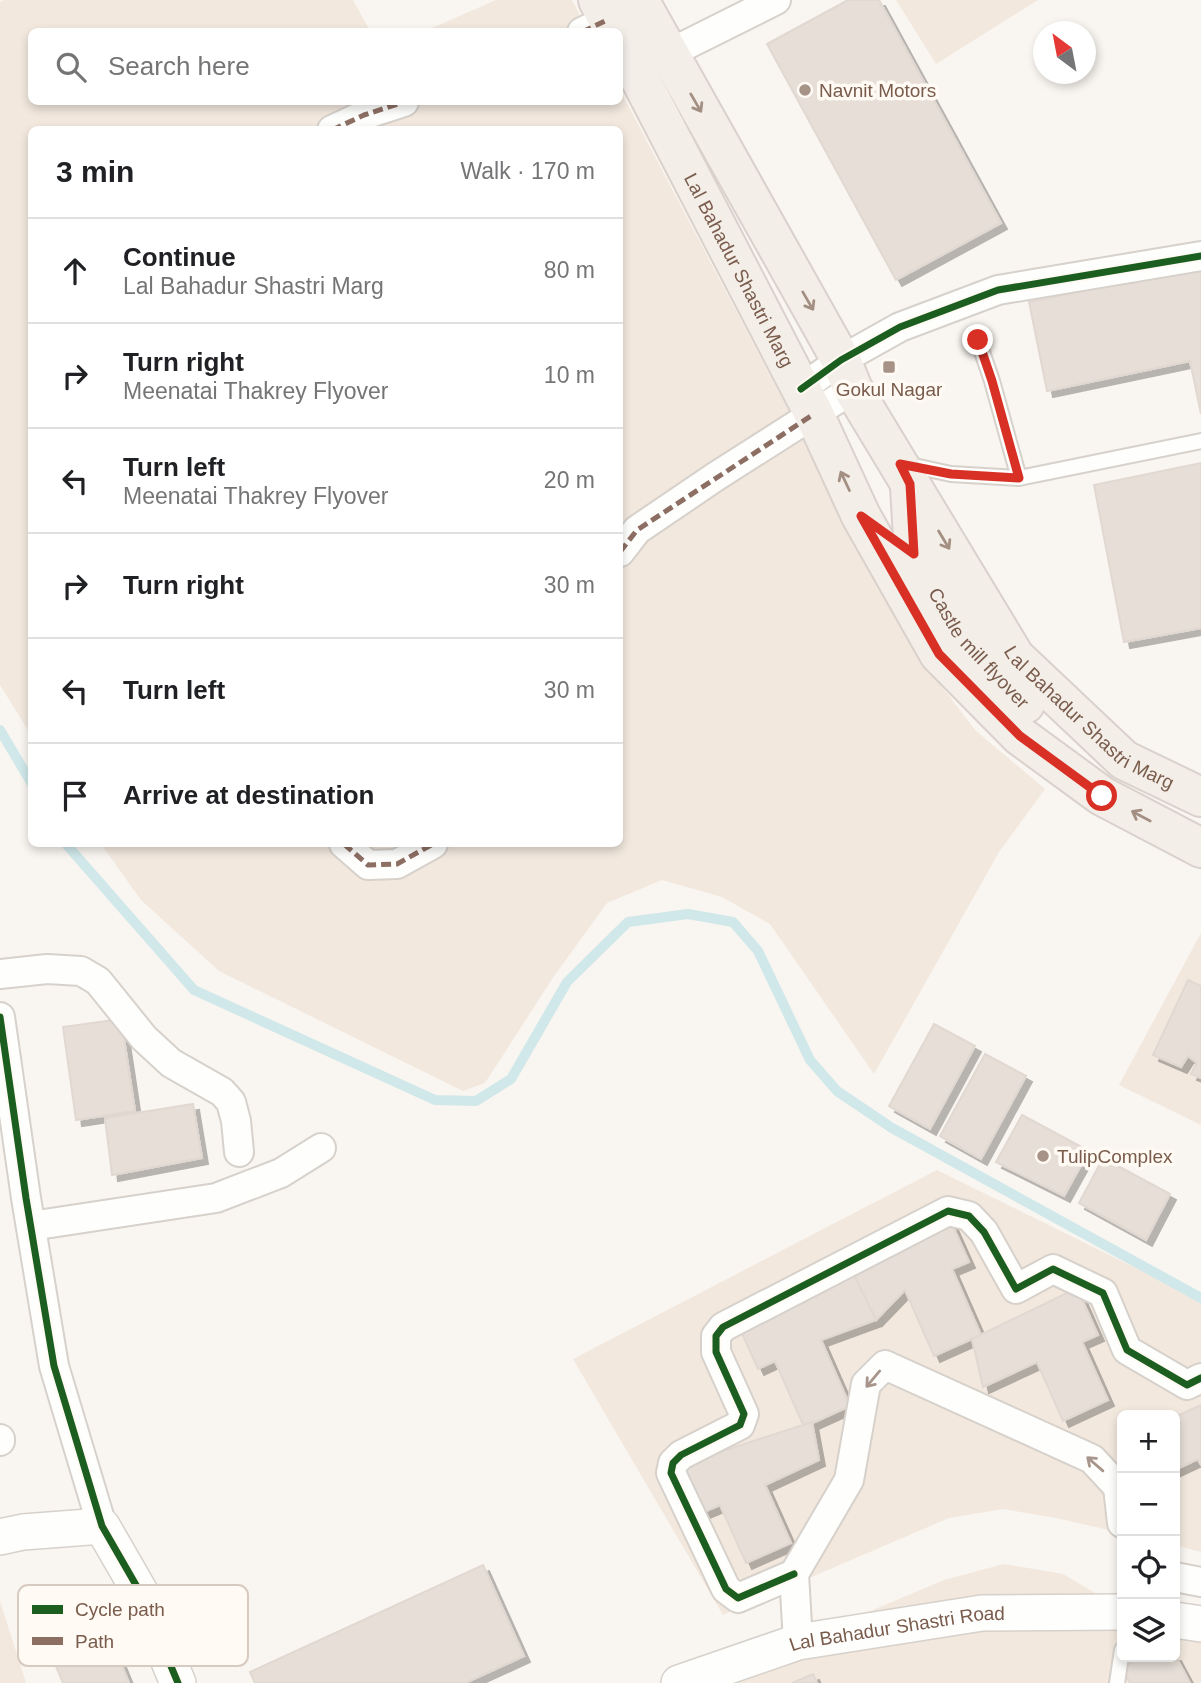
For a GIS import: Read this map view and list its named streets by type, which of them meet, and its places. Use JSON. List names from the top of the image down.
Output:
{
  "streets": {
    "main road": ["Lal Bahadur Shastri Marg", "Castle mill flyover"],
    "street": ["Lal Bahadur Shastri Road"]
  },
  "places": {
    "other": ["Navnit Motors", "TulipComplex"],
    "transit": ["Gokul Nagar"]
  },
  "legend": ["Cycle path", "Path"],
  "north": "top left",
  "page": {
    "search": "Search here",
    "heading": ["3 min", "Walk · 170 m"],
    "list": [
      ["Continue", "Lal Bahadur Shastri Marg", "80 m"],
      ["Turn right", "Meenatai Thakrey Flyover", "10 m"],
      ["Turn left", "Meenatai Thakrey Flyover", "20 m"],
      ["Turn right", "30 m"],
      ["Turn left", "30 m"],
      "Arrive at destination"
    ],
    "map_buttons": ["+", "−"]
  }
}
